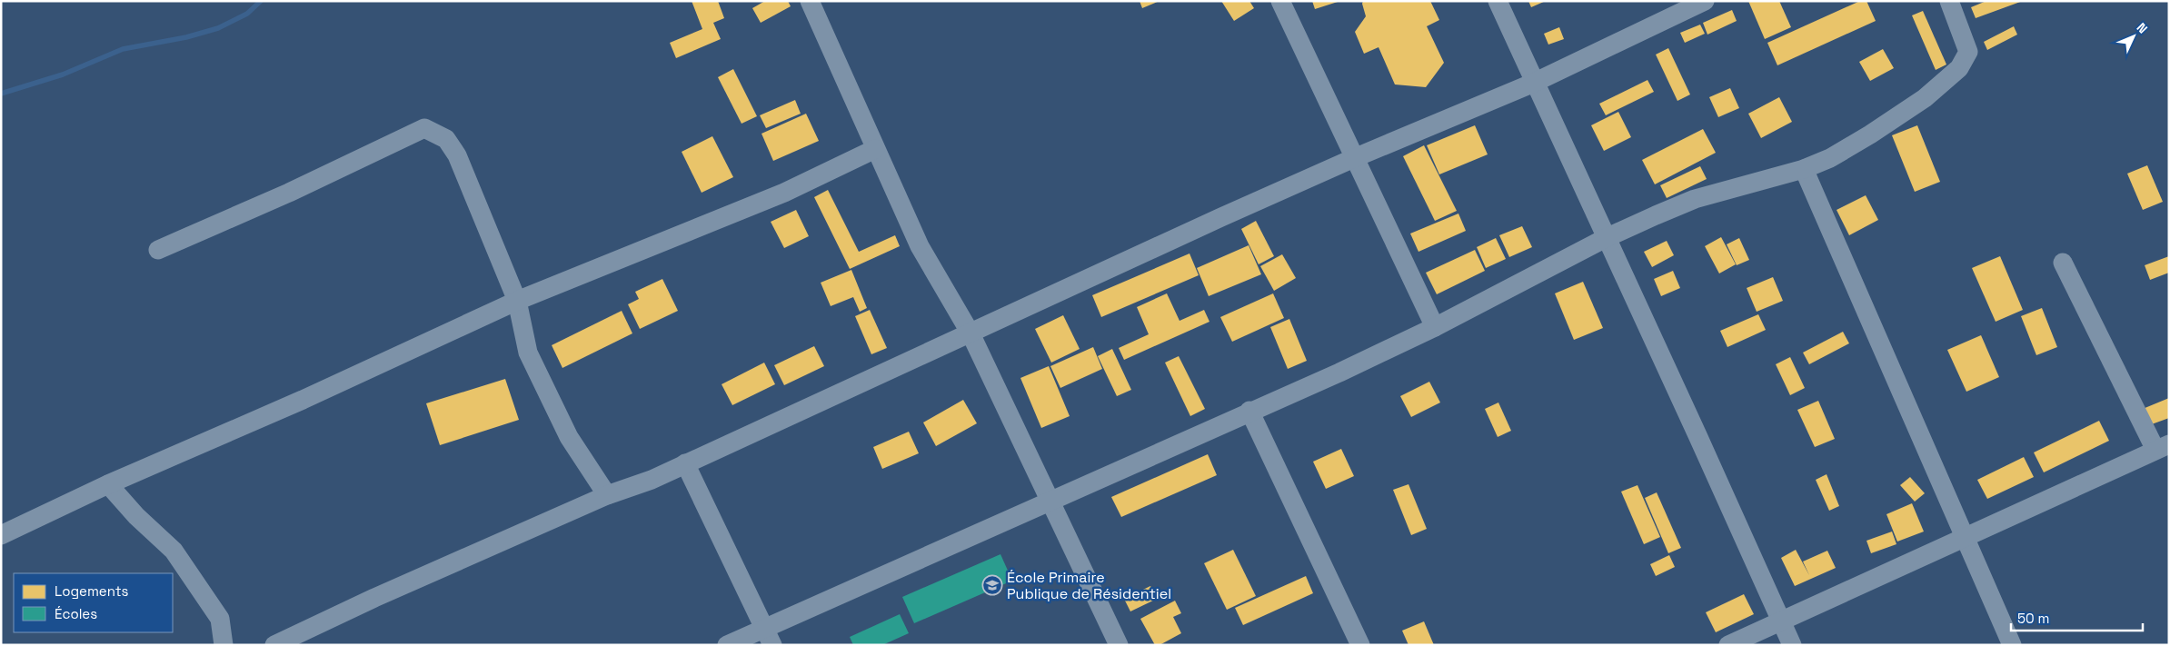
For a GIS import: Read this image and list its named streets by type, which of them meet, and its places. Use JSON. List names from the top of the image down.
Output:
{
  "places": {
    "school or university": ["École Primaire Publique de Résidentiel"]
  },
  "legend": ["Logements", "Écoles"],
  "scale_bar": "50 m",
  "north": "top right"
}
